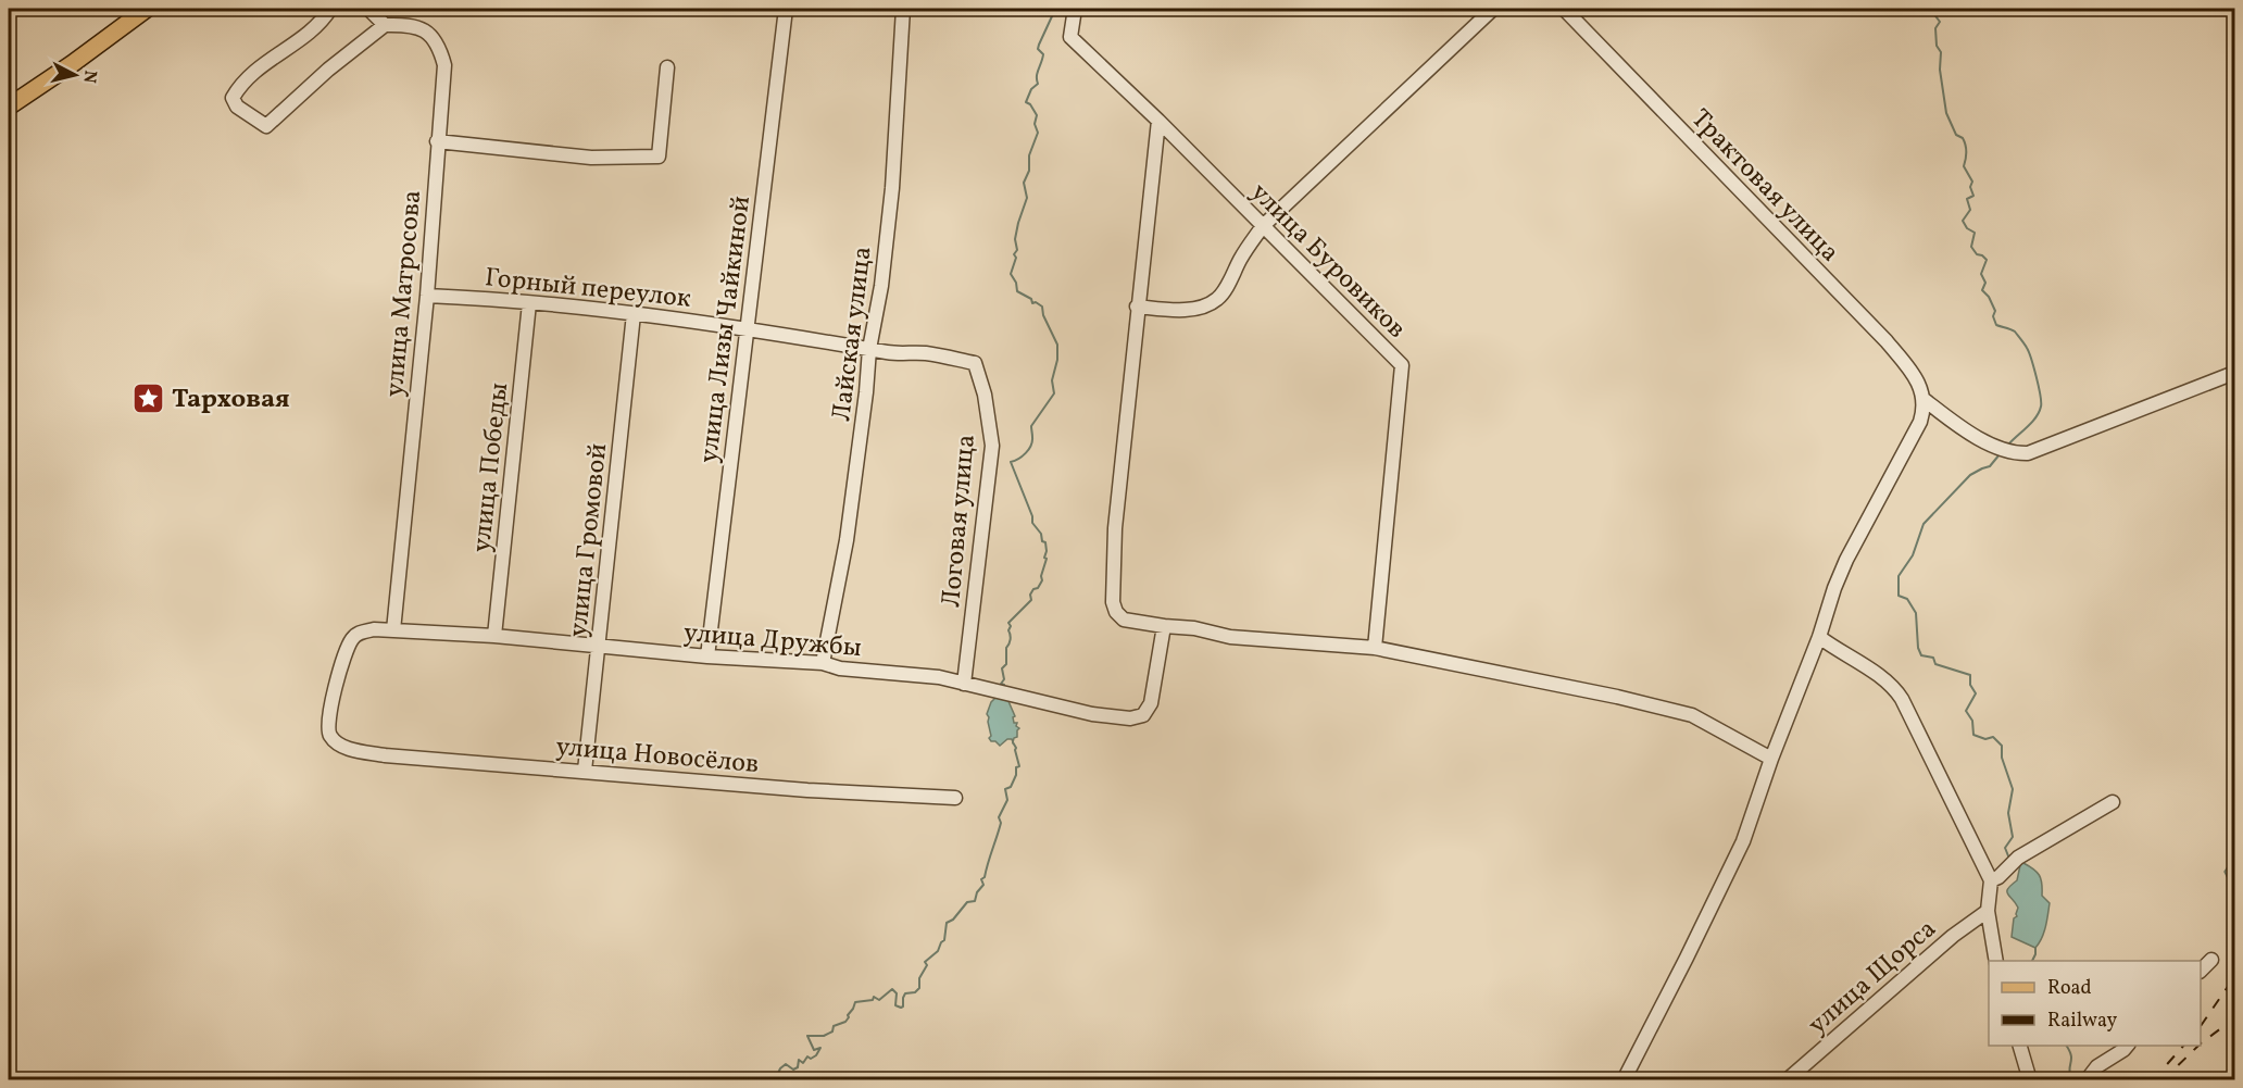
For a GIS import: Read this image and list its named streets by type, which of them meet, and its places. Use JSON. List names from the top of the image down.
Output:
{
  "streets": {
    "street": [
      "Трактовая улица",
      "улица Буровиков",
      "Горный переулок",
      "улица Матросова",
      "улица Лизы Чайкиной",
      "Лайская улица",
      "улица Победы",
      "Логовая улица",
      "улица Громовой",
      "улица Дружбы",
      "улица Новосёлов",
      "улица Щорса"
    ]
  },
  "crossings": [
    ["Горный переулок", "улица Матросова"],
    ["Горный переулок", "улица Лизы Чайкиной"],
    ["Горный переулок", "Лайская улица"],
    ["Горный переулок", "улица Победы"],
    ["Горный переулок", "Логовая улица"],
    ["Горный переулок", "улица Громовой"],
    ["улица Матросова", "улица Дружбы"],
    ["улица Лизы Чайкиной", "улица Дружбы"],
    ["Лайская улица", "улица Дружбы"],
    ["улица Победы", "улица Дружбы"],
    ["Логовая улица", "улица Дружбы"],
    ["улица Громовой", "улица Дружбы"],
    ["улица Громовой", "улица Новосёлов"],
    ["улица Дружбы", "улица Новосёлов"]
  ],
  "places": {
    "place": ["Тарховая"]
  },
  "legend": ["Road", "Railway"],
  "north": "right"
}
